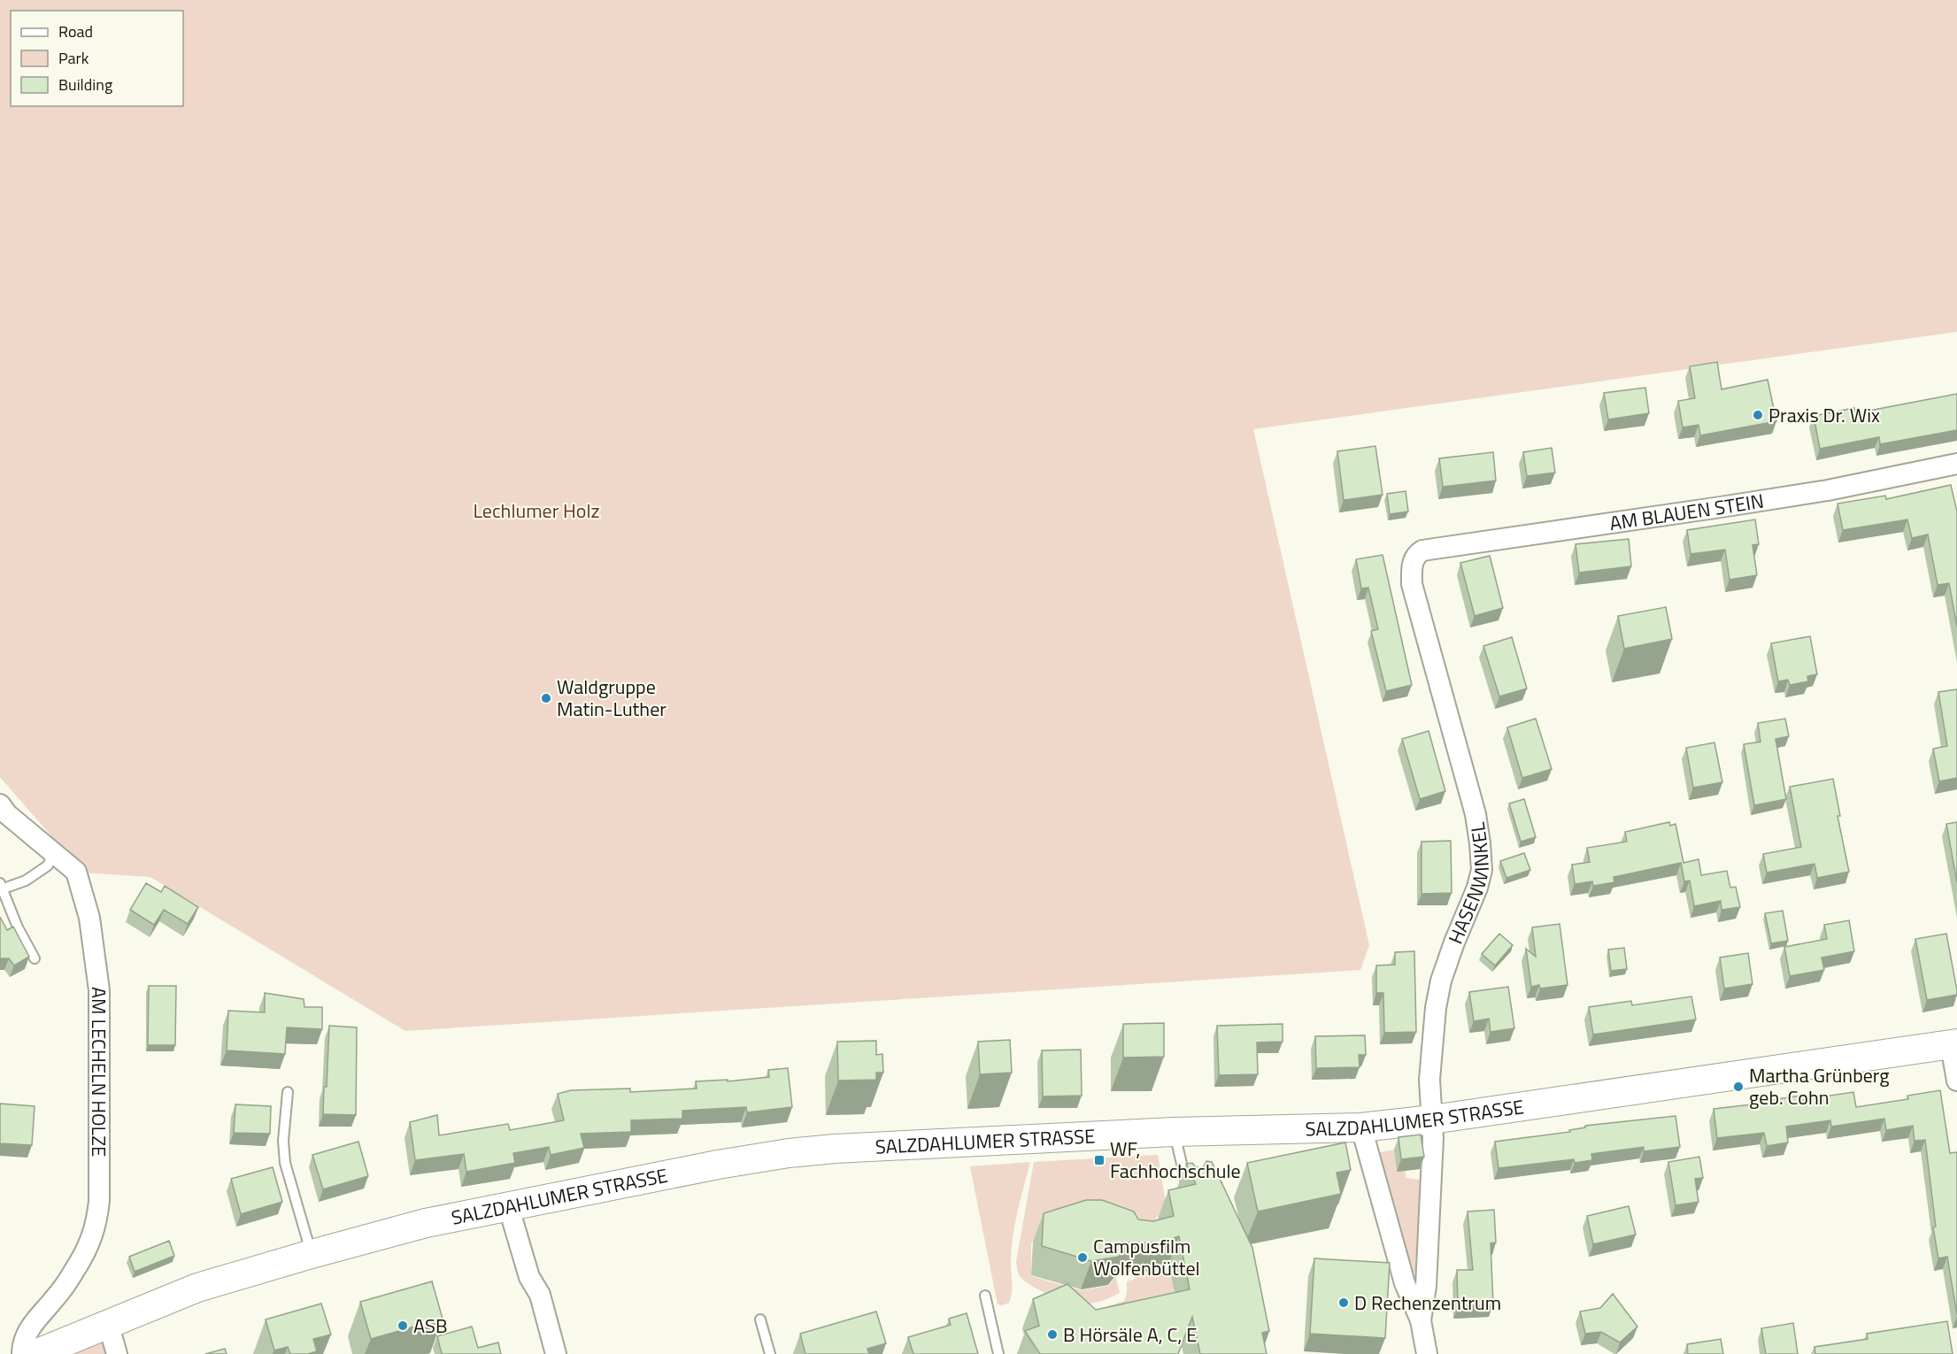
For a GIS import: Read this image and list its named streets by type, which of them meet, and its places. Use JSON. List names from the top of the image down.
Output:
{
  "streets": {
    "main road": ["SALZDAHLUMER STRASSE"],
    "street": ["AM BLAUEN STEIN", "HASENWINKEL", "AM LECHELN HOLZE"]
  },
  "crossings": [
    ["AM BLAUEN STEIN", "HASENWINKEL"],
    ["HASENWINKEL", "SALZDAHLUMER STRASSE"]
  ],
  "parks": ["Lechlumer Holz"],
  "places": {
    "other": [
      "Praxis Dr. Wix",
      "Waldgruppe Matin-Luther",
      "Martha Grünberg geb. Cohn",
      "Campusfilm Wolfenbüttel",
      "D Rechenzentrum",
      "ASB",
      "B Hörsäle A, C, E"
    ],
    "transit": ["WF, Fachhochschule"]
  },
  "legend": ["Road", "Park", "Building"]
}
